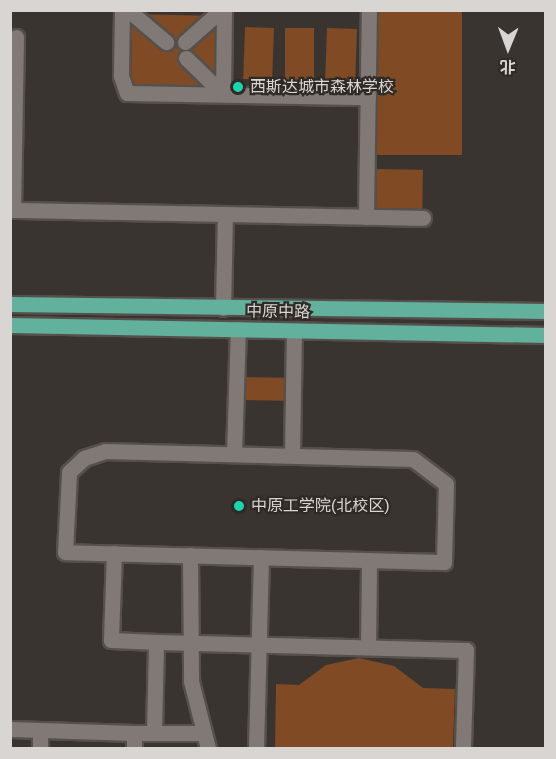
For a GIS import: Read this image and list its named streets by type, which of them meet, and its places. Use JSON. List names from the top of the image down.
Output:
{
  "streets": {
    "main road": ["中原中路"]
  },
  "places": ["西斯达城市森林学校", "中原工学院(北校区)"],
  "north": "bottom"
}
